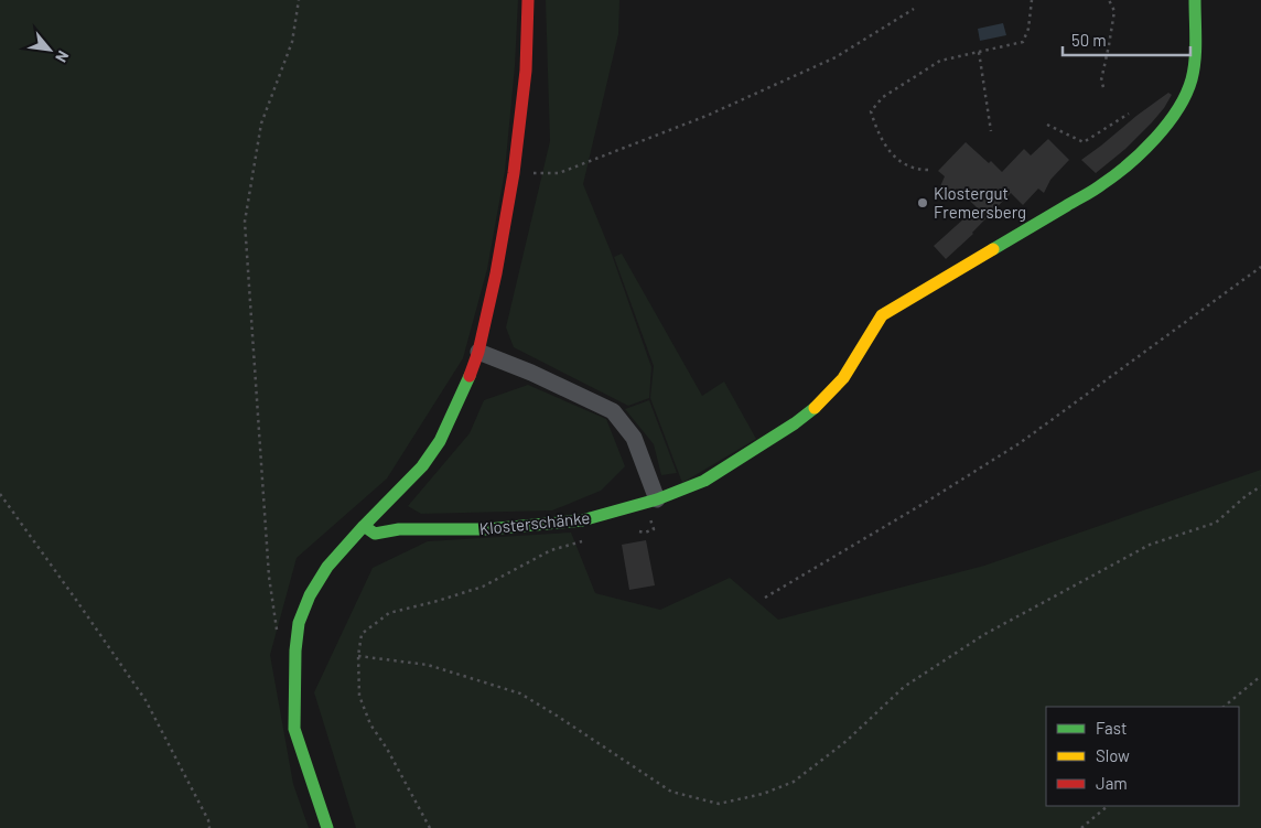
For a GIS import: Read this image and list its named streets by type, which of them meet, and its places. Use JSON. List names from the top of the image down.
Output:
{
  "streets": {
    "street": ["Klosterschänke"]
  },
  "places": ["Klostergut Fremersberg"],
  "legend": ["Fast", "Slow", "Jam"],
  "scale_bar": "50 m",
  "north": "bottom right"
}
